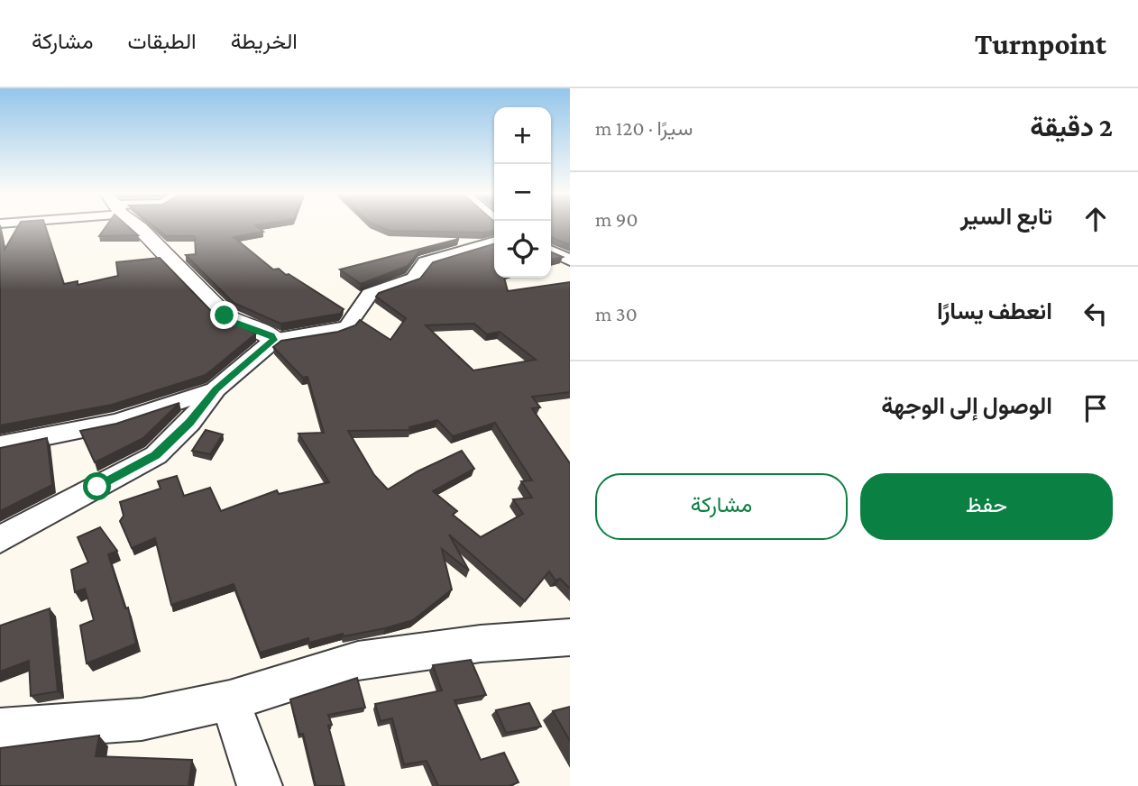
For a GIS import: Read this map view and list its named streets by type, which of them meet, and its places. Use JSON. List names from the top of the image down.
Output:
{
  "page": {
    "header": "Turnpoint",
    "nav": ["الخريطة", "الطبقات", "مشاركة"],
    "heading": ["2 دقيقة", "سيرًا · 120 m"],
    "map_buttons": ["+", "−"],
    "list": [
      ["تابع السير", "90 m"],
      ["انعطف يسارًا", "30 m"],
      "الوصول إلى الوجهة"
    ],
    "buttons": ["حفظ", "مشاركة"]
  }
}
